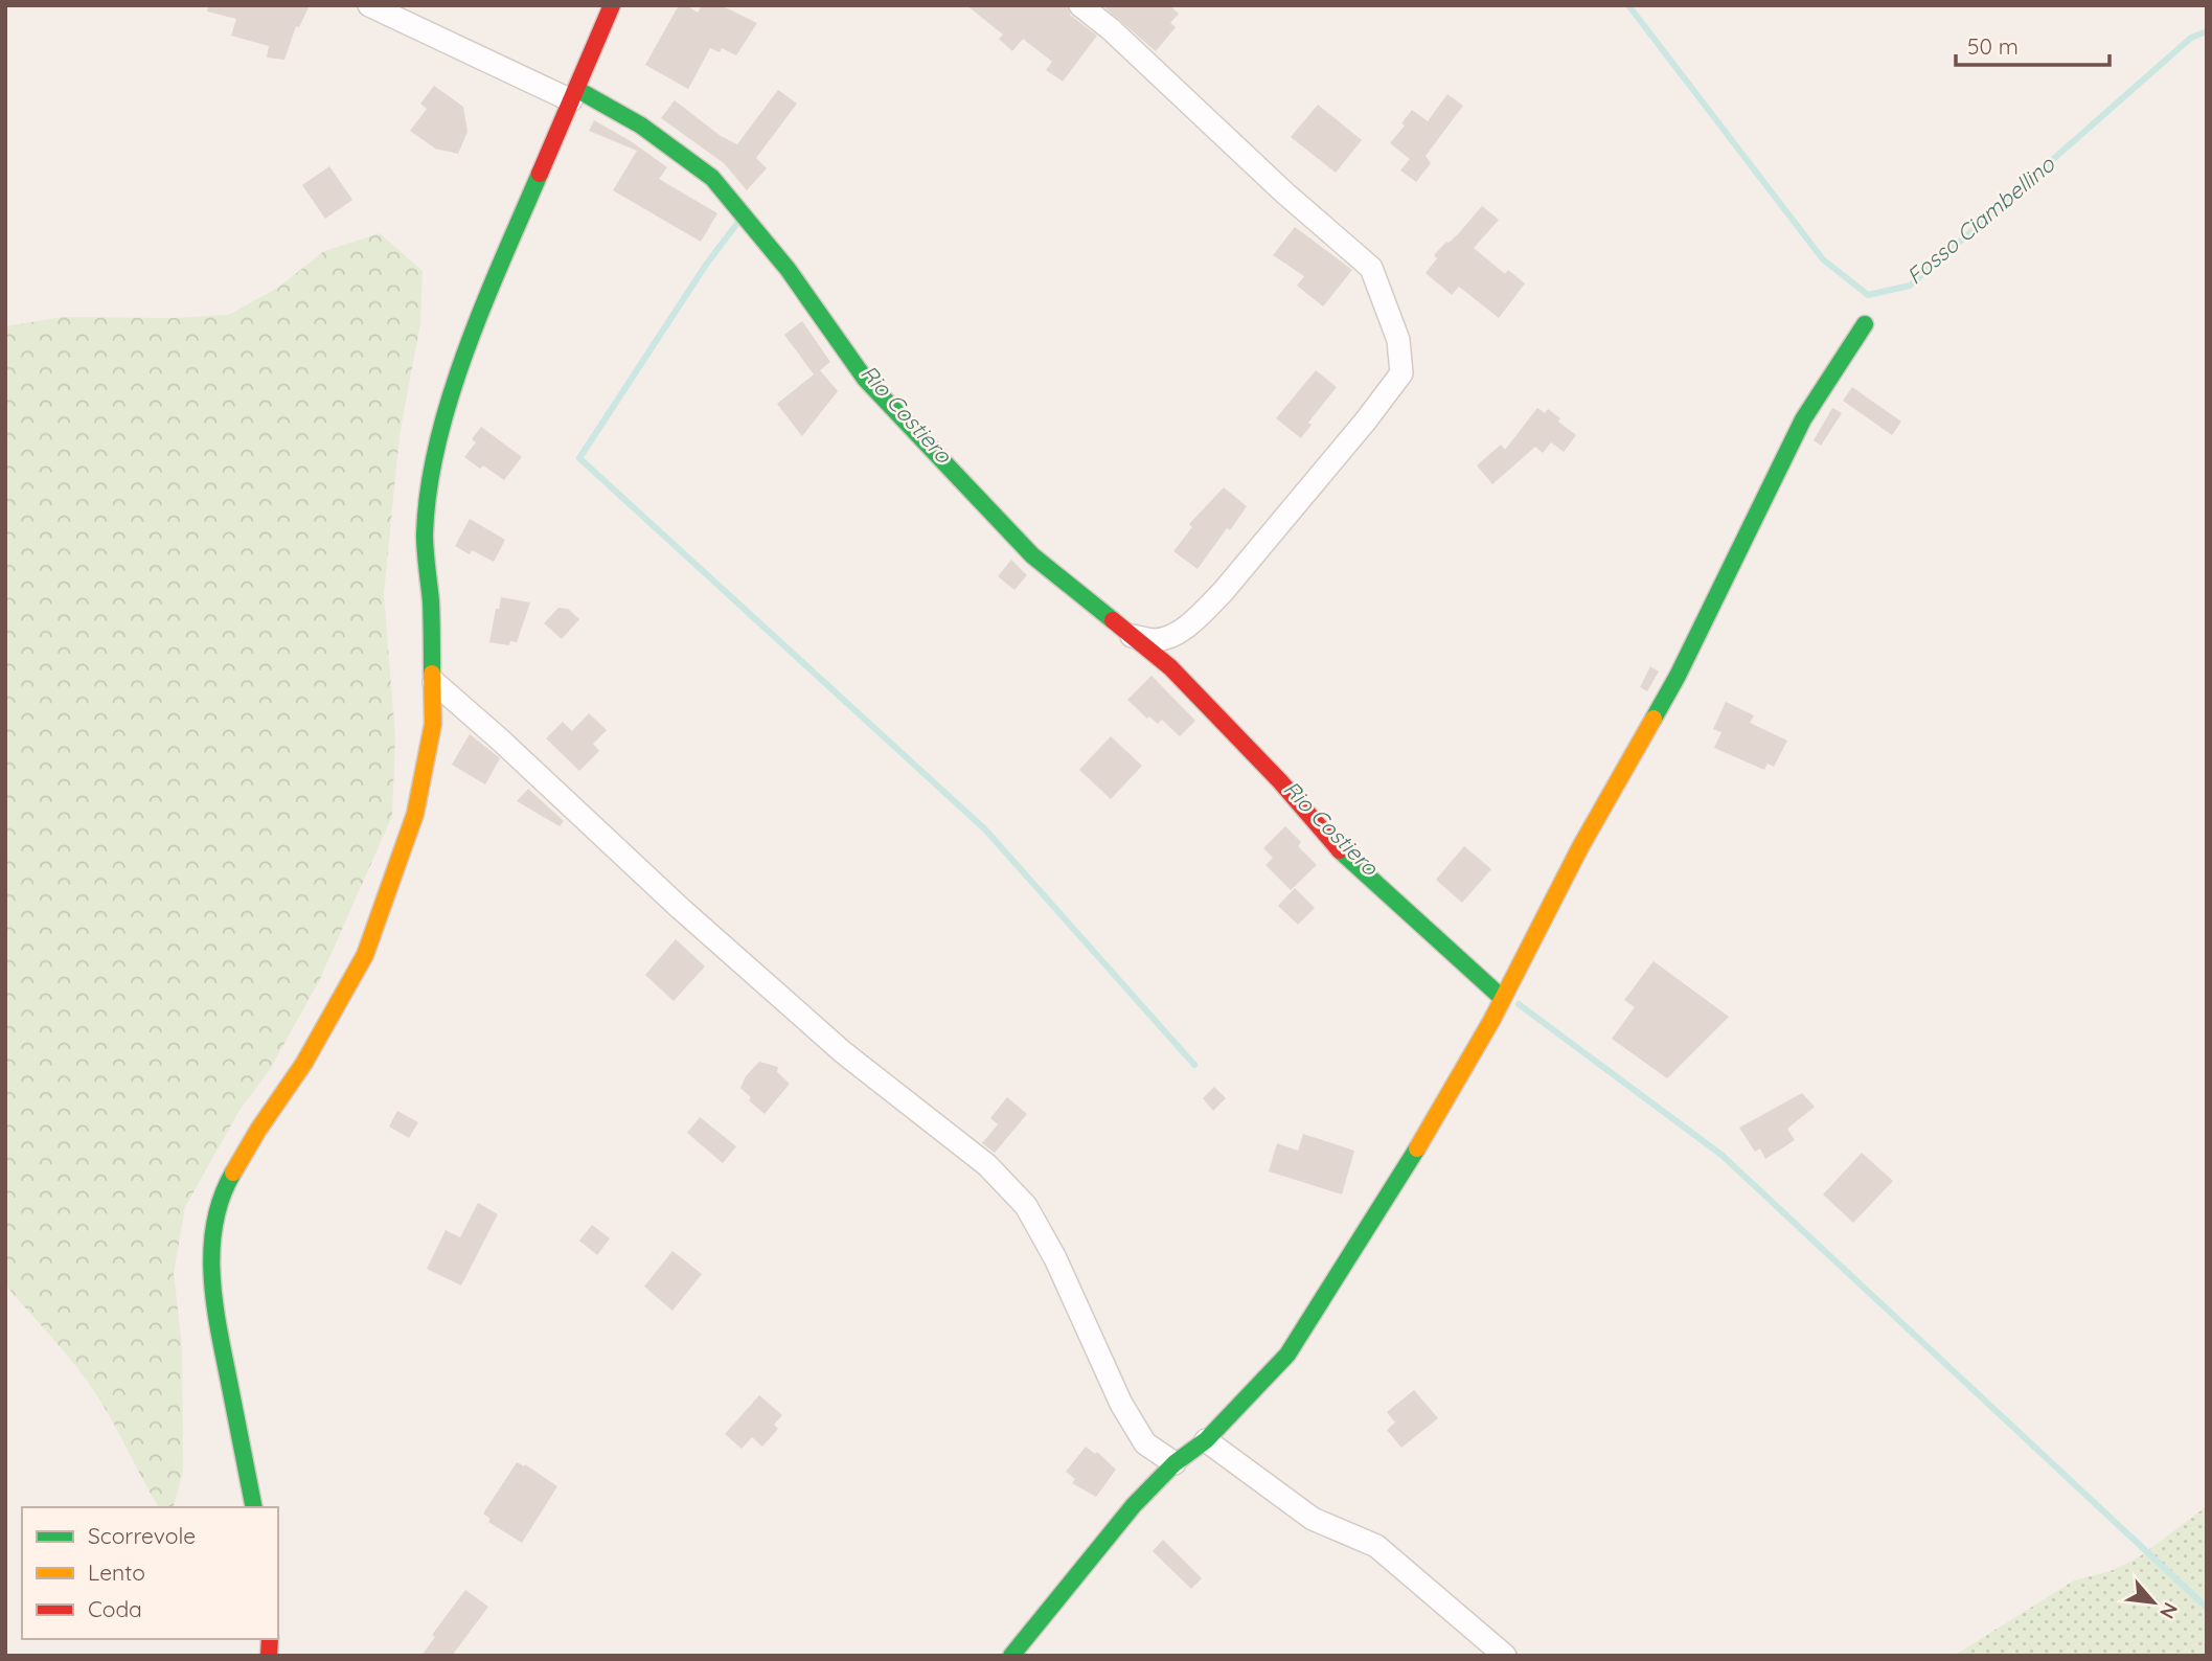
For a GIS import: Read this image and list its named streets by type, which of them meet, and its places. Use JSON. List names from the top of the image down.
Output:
{
  "water": ["Fosso Ciambellino", "Rio Costiero"],
  "legend": ["Scorrevole", "Lento", "Coda"],
  "scale_bar": "50 m",
  "north": "bottom right"
}
